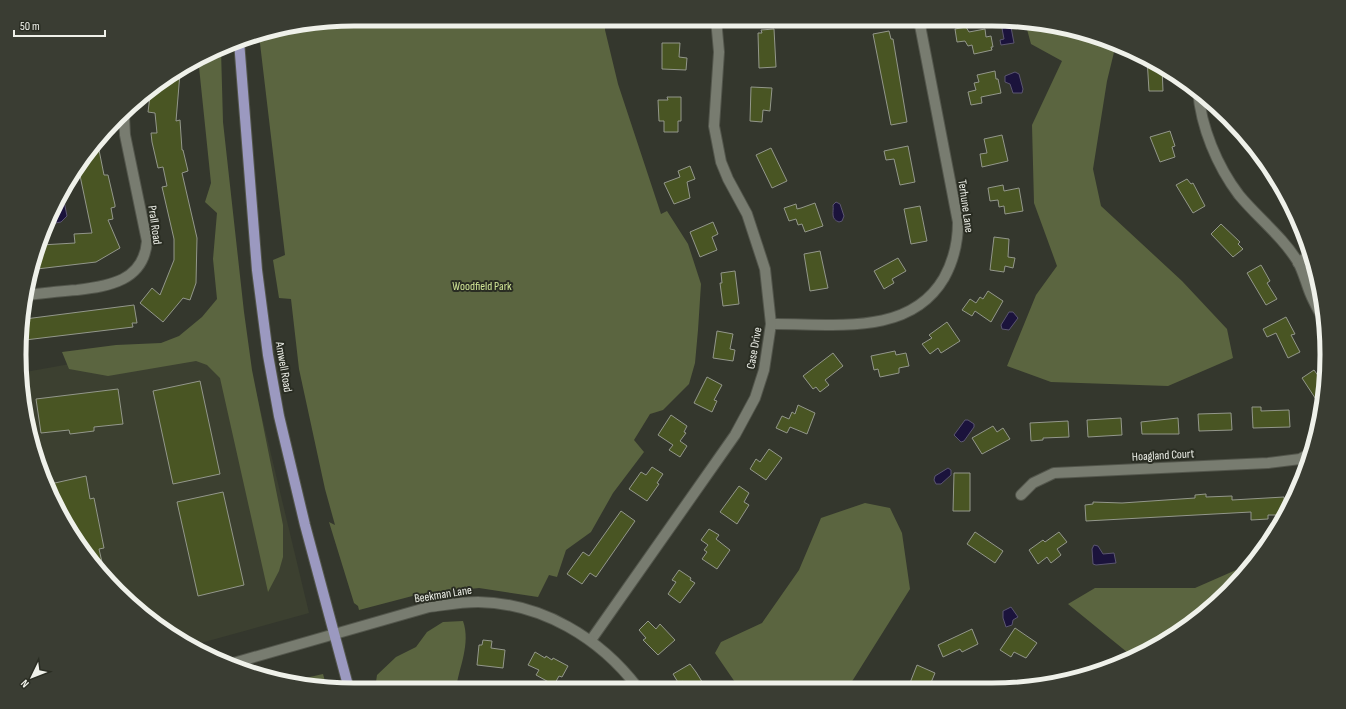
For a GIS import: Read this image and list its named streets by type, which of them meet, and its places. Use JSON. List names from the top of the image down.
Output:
{
  "streets": {
    "main road": ["Amwell Road"],
    "street": [
      "Terhune Lane",
      "Prall Road",
      "Case Drive",
      "Hoagland Court",
      "Beekman Lane"
    ]
  },
  "crossings": [
    ["Terhune Lane", "Case Drive"],
    ["Case Drive", "Beekman Lane"],
    ["Amwell Road", "Beekman Lane"]
  ],
  "parks": ["Woodfield Park"],
  "scale_bar": "50 m",
  "north": "bottom left"
}
